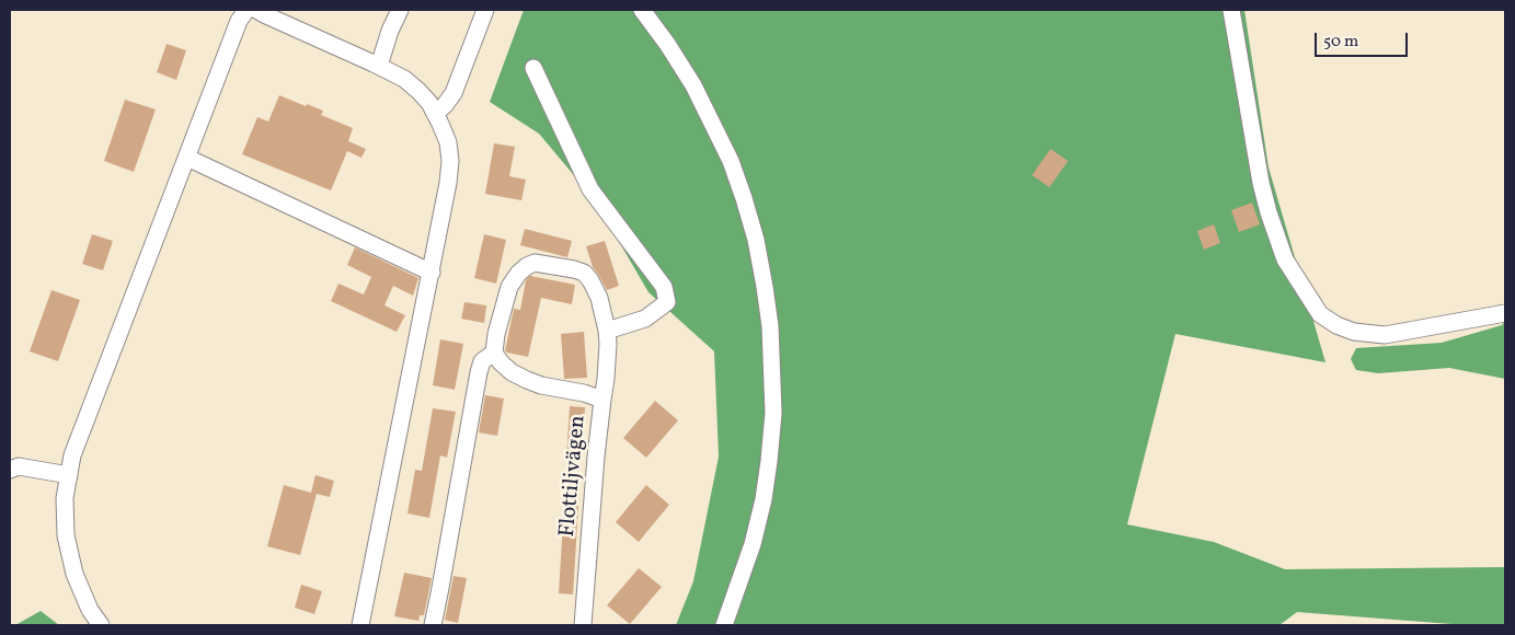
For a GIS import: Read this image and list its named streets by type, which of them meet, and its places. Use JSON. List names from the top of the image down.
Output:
{
  "streets": {
    "street": ["Flottiljvägen"]
  },
  "scale_bar": "50 m"
}
